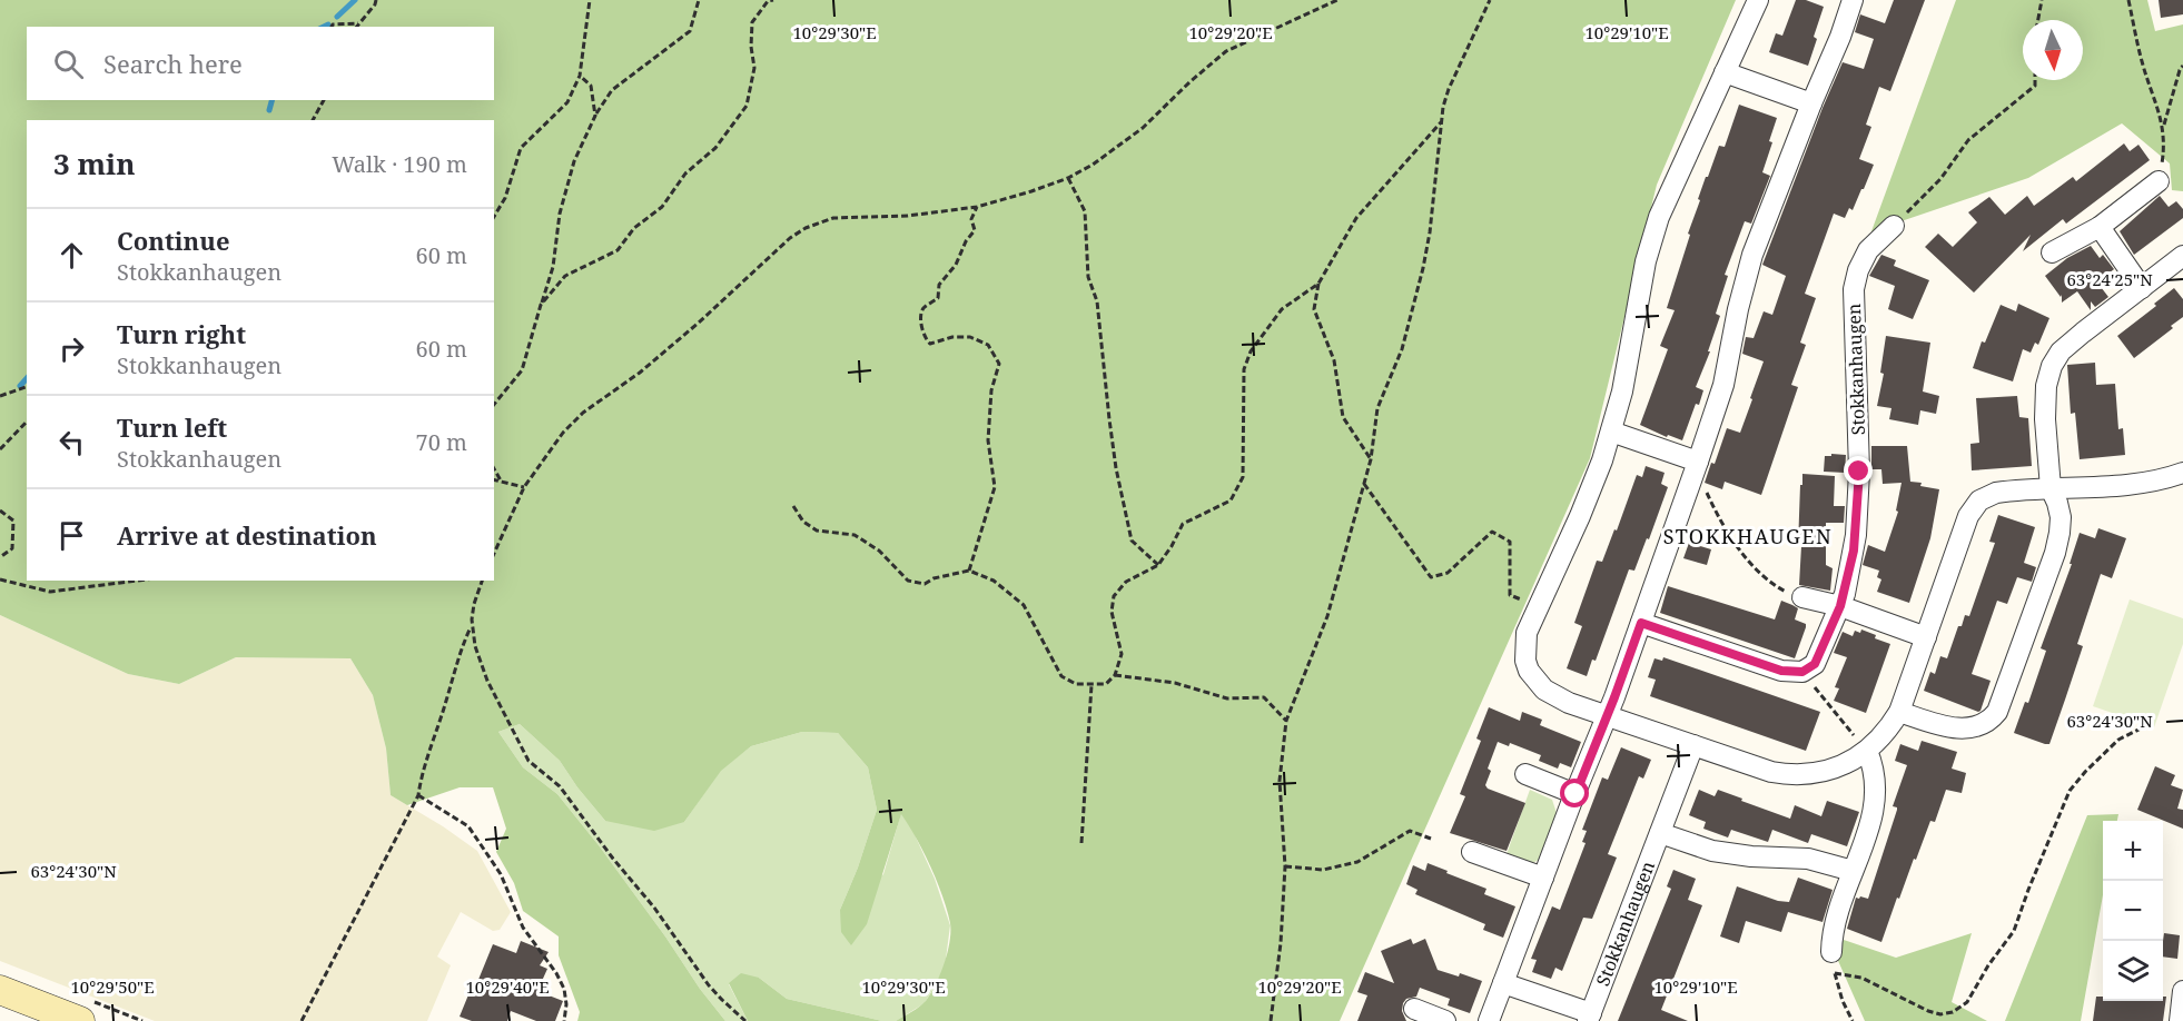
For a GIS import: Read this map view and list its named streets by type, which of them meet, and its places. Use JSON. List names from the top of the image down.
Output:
{
  "streets": {
    "street": ["Stokkanhaugen"]
  },
  "districts": ["STOKKHAUGEN"],
  "north": "bottom",
  "page": {
    "search": "Search here",
    "heading": ["3 min", "Walk · 190 m"],
    "list": [
      ["Continue", "Stokkanhaugen", "60 m"],
      ["Turn right", "Stokkanhaugen", "60 m"],
      ["Turn left", "Stokkanhaugen", "70 m"],
      "Arrive at destination"
    ],
    "map_buttons": ["+", "−"]
  },
  "coordinates": [
    "10°29'30\"E",
    "10°29'20\"E",
    "10°29'10\"E",
    "63°24'25\"N",
    "63°24'30\"N",
    "10°29'50\"E",
    "10°29'40\"E"
  ]
}
